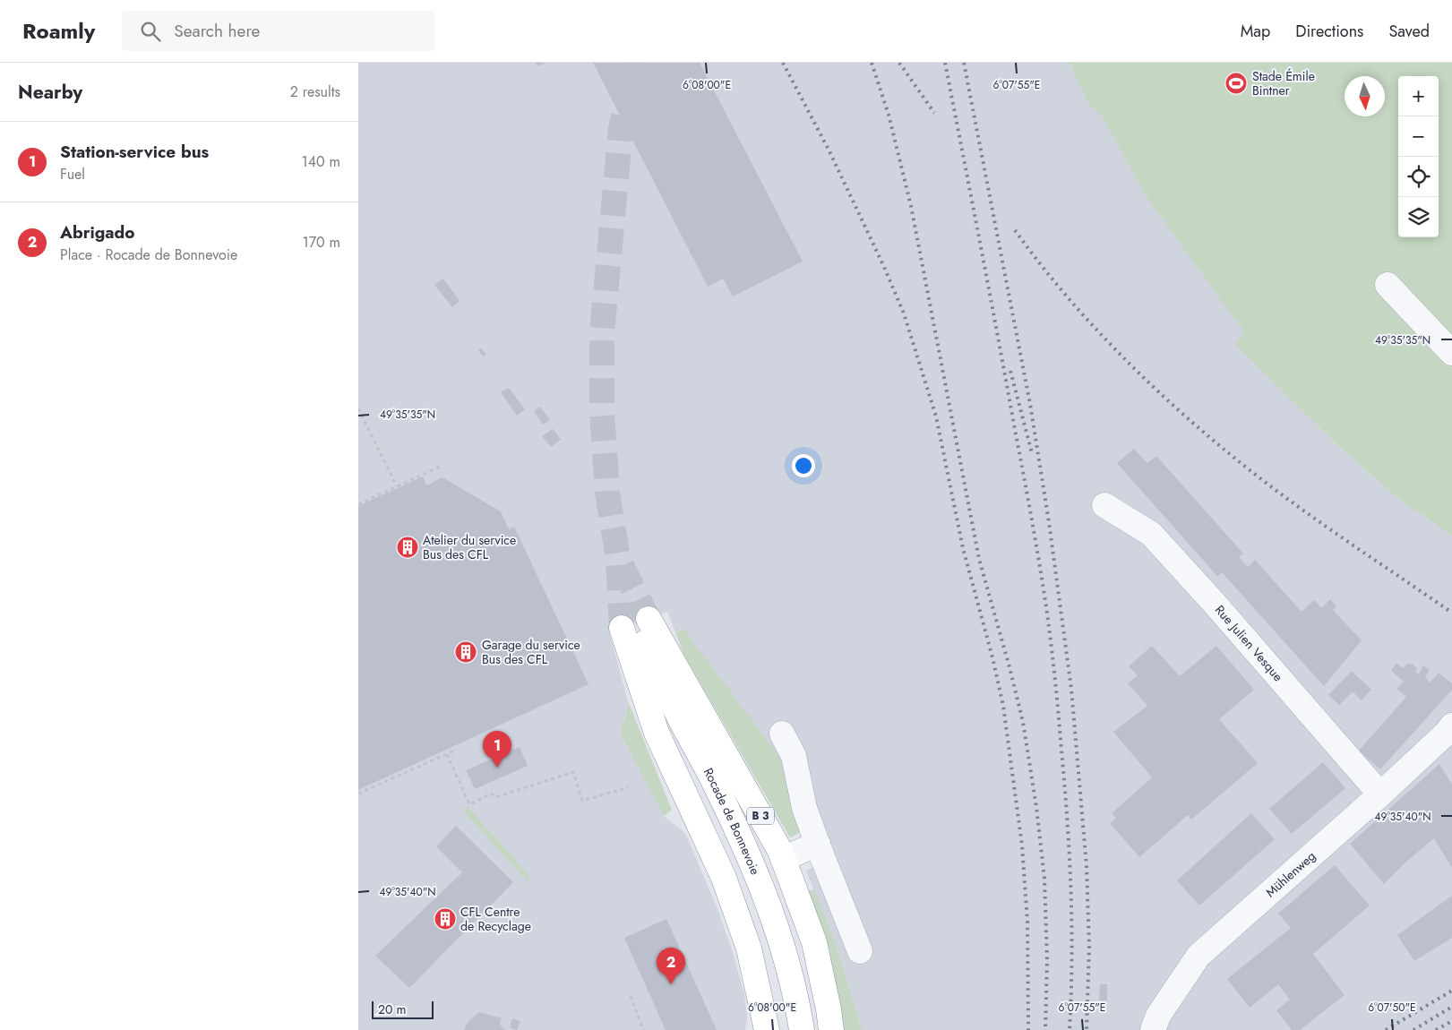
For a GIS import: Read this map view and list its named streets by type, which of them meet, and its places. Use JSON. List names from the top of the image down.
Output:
{
  "streets": {
    "highway": ["B 3", "Rocade de Bonnevoie"],
    "street": ["Rue Julien Vesque", "Mühlenweg"]
  },
  "crossings": [
    ["Rue Julien Vesque", "Mühlenweg"],
    ["B 3", "Rocade de Bonnevoie"]
  ],
  "places": {
    "sports": ["Stade Émile Bintner"],
    "building": ["Atelier du service Bus des CFL", "Garage du service Bus des CFL", "CFL Centre de Recyclage"]
  },
  "scale_bar": "20 m",
  "north": "bottom",
  "page": {
    "header": "Roamly",
    "search": "Search here",
    "nav": ["Map", "Directions", "Saved"],
    "heading": ["Nearby", "2 results"],
    "map_buttons": ["+", "−"],
    "list": [
      {
        "mark": "1",
        "name": "Station-service bus",
        "note": "Fuel",
        "value": "140 m"
      },
      {
        "mark": "2",
        "name": "Abrigado",
        "note": "Place · Rocade de Bonnevoie",
        "value": "170 m"
      }
    ],
    "pins": ["1", "2"],
    "scale": "20 m"
  },
  "coordinates": [
    "6°08'00\"E",
    "6°07'55\"E",
    "49°35'35\"N",
    "49°35'40\"N",
    "6°07'50\"E"
  ]
}
